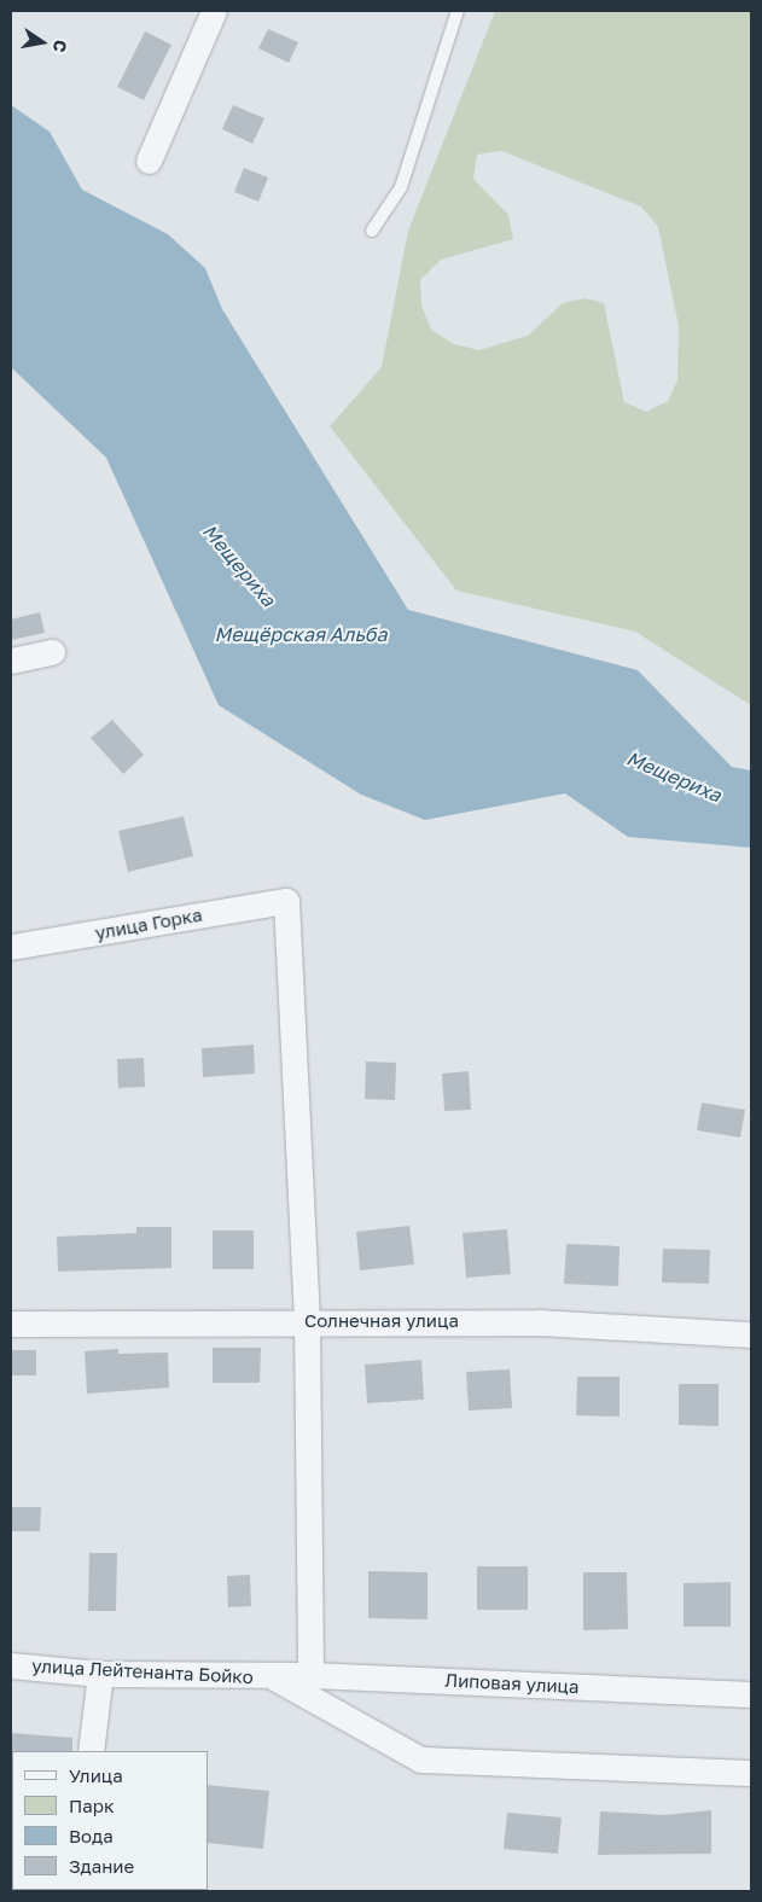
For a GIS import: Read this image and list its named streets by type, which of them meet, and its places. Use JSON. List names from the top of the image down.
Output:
{
  "streets": {
    "street": [
      "улица Горка",
      "Солнечная улица",
      "улица Лейтенанта Бойко",
      "Липовая улица"
    ]
  },
  "crossings": [
    ["улица Горка", "Солнечная улица"],
    ["улица Лейтенанта Бойко", "Липовая улица"]
  ],
  "water": ["Мещериха", "Мещёрская Альба"],
  "legend": [
    "Улица",
    "Парк",
    "Вода",
    "Здание"
  ],
  "north": "right"
}
